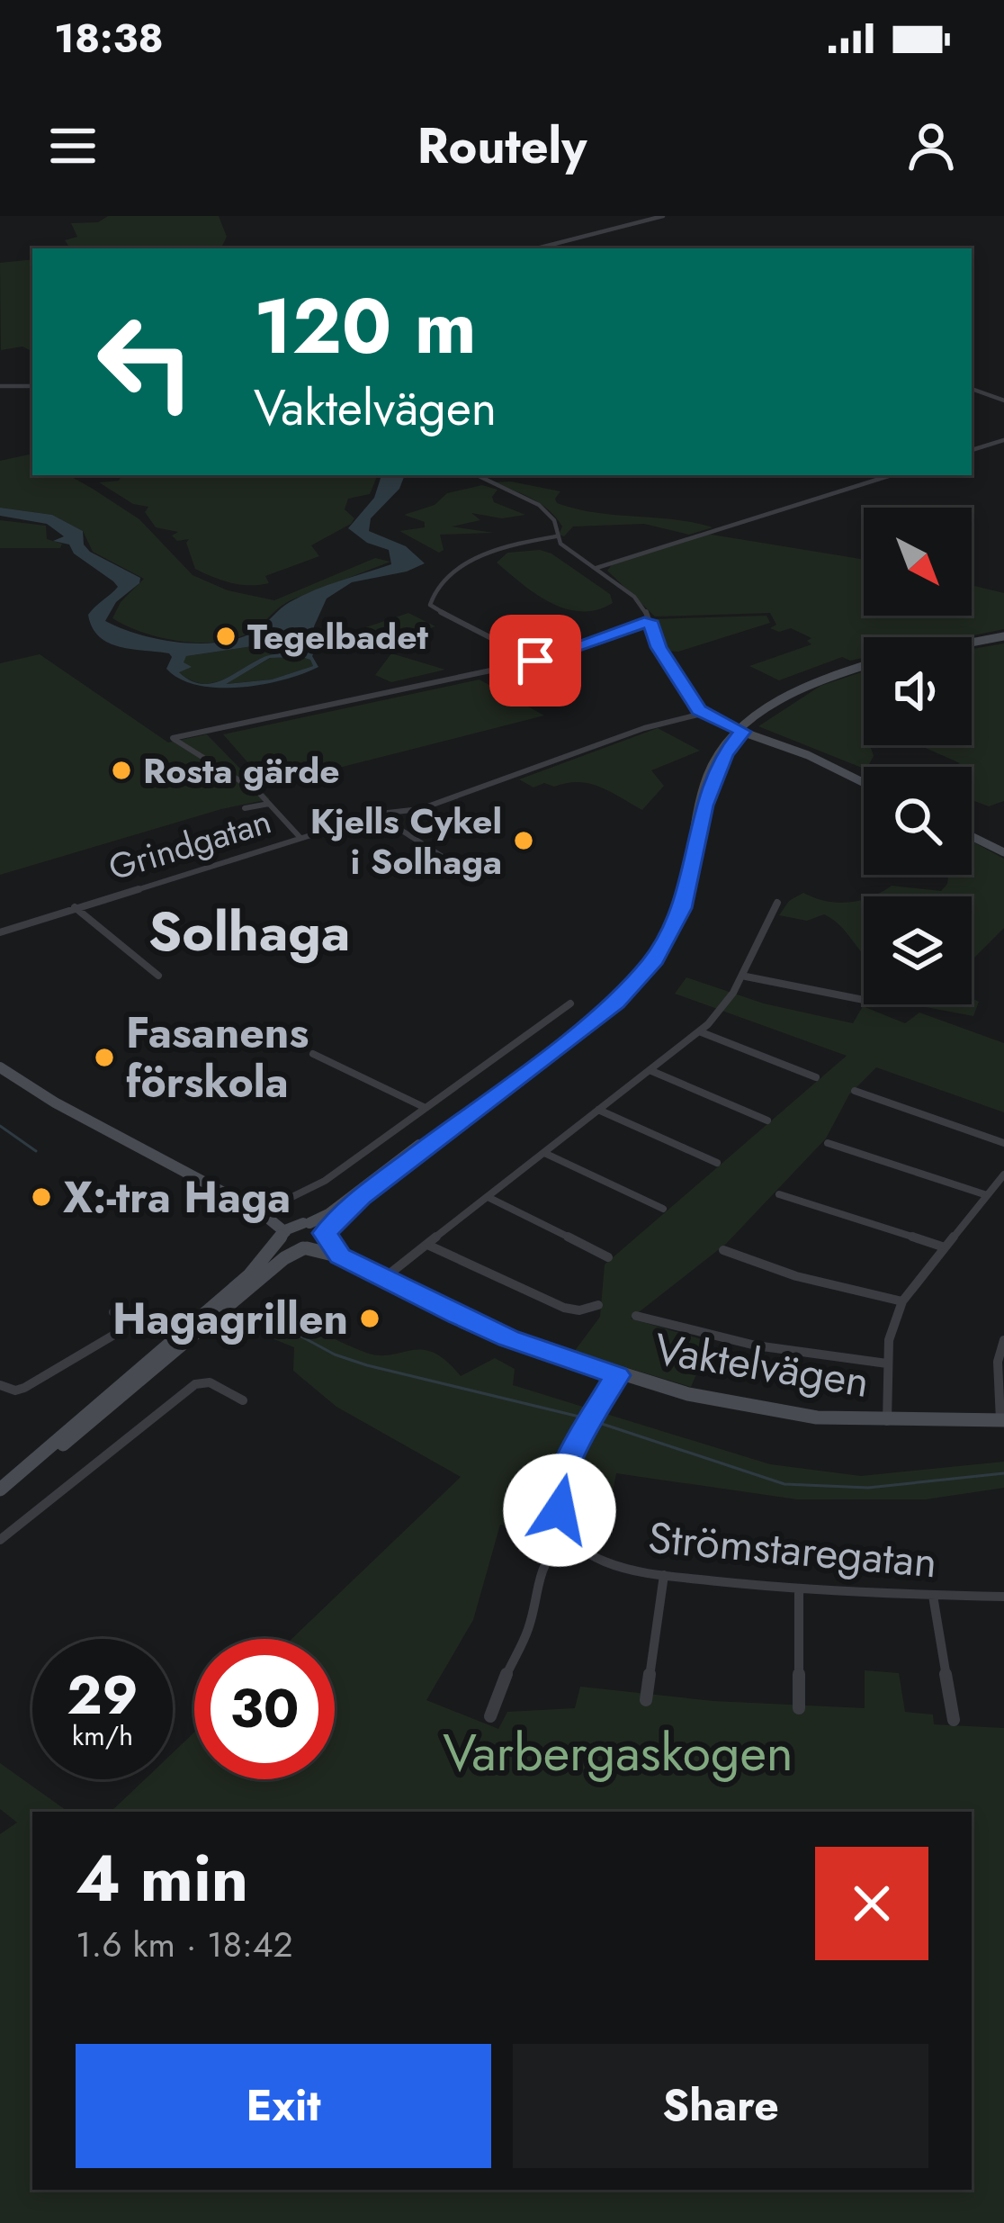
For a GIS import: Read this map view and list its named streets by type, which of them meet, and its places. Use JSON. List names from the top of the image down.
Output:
{
  "streets": {
    "main road": ["Vaktelvägen"],
    "street": ["Grindgatan", "Strömstaregatan"]
  },
  "districts": ["Solhaga"],
  "parks": ["Varbergaskogen"],
  "places": [
    "Tegelbadet",
    "Rosta gärde",
    "Kjells Cykel i Solhaga",
    "Fasanens förskola",
    "X:-tra Haga",
    "Hagagrillen"
  ],
  "north": "bottom right",
  "page": {
    "status": "18:38",
    "header": "Routely",
    "turn": ["120 m", "Vaktelvägen"],
    "speed": "29 km/h",
    "limit": "30",
    "heading": ["4 min", "1.6 km · 18:42"],
    "buttons": ["Exit", "Share"]
  }
}
